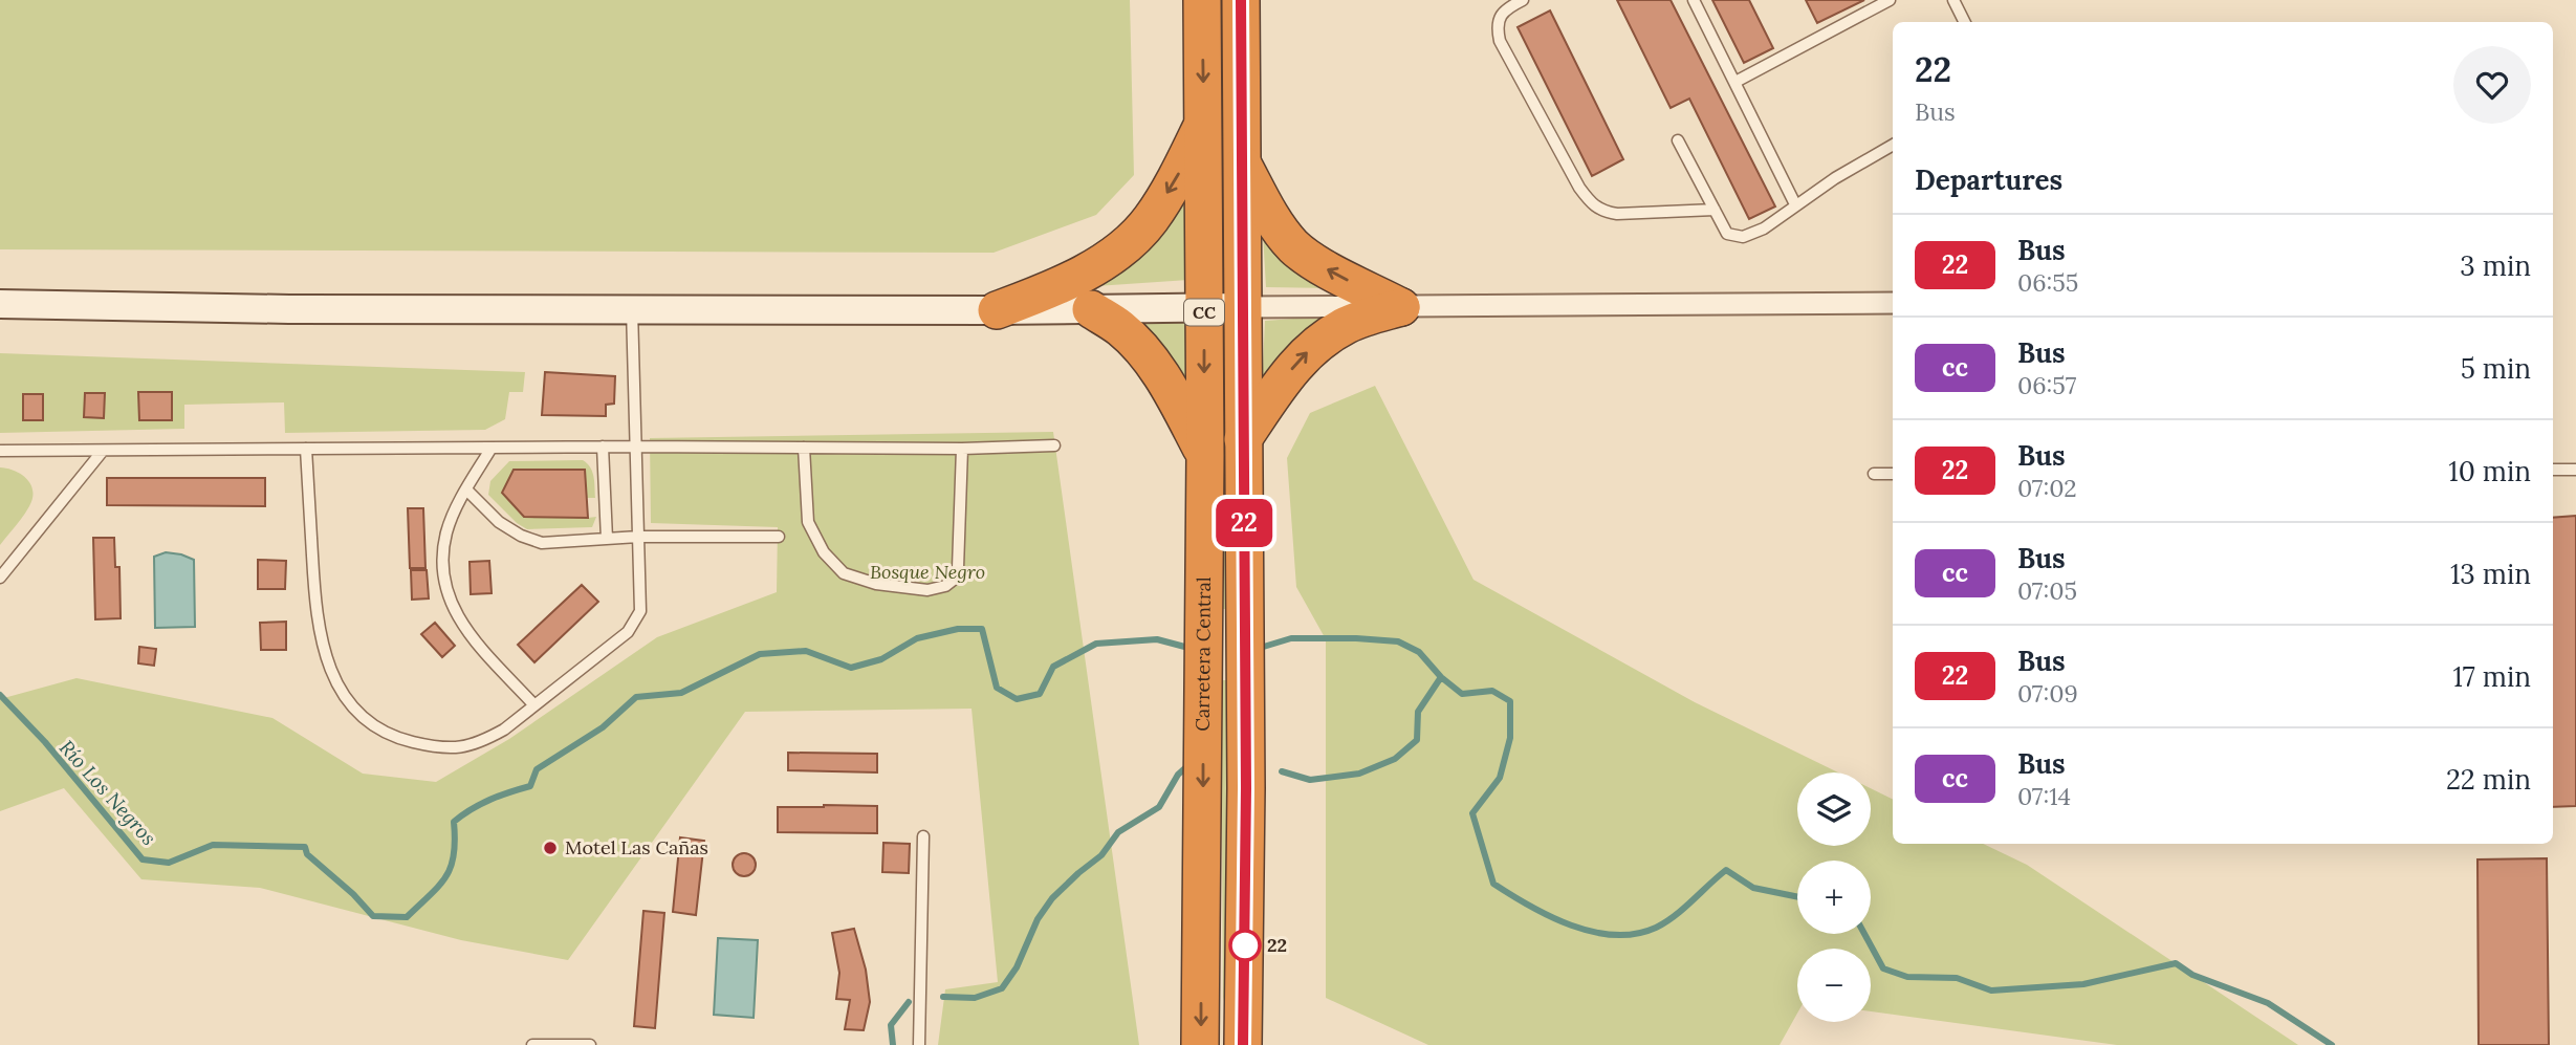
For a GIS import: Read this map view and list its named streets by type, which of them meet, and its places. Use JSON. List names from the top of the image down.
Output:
{
  "streets": {
    "highway": ["CC", "Carretera Central"]
  },
  "water": ["Río Los Negros"],
  "parks": ["Bosque Negro"],
  "places": ["Motel Las Cañas", "22"],
  "lines": ["bus line 22"],
  "page": {
    "on_map": "22",
    "heading": [
      ["22", "Bus"],
      "Departures"
    ],
    "list": [
      {
        "mark": "22",
        "name": "Bus",
        "note": "06:55",
        "value": "3 min"
      },
      {
        "mark": "cc",
        "name": "Bus",
        "note": "06:57",
        "value": "5 min"
      },
      {
        "mark": "22",
        "name": "Bus",
        "note": "07:02",
        "value": "10 min"
      },
      {
        "mark": "cc",
        "name": "Bus",
        "note": "07:05",
        "value": "13 min"
      },
      {
        "mark": "22",
        "name": "Bus",
        "note": "07:09",
        "value": "17 min"
      },
      {
        "mark": "cc",
        "name": "Bus",
        "note": "07:14",
        "value": "22 min"
      }
    ],
    "map_buttons": ["+", "−"]
  }
}
